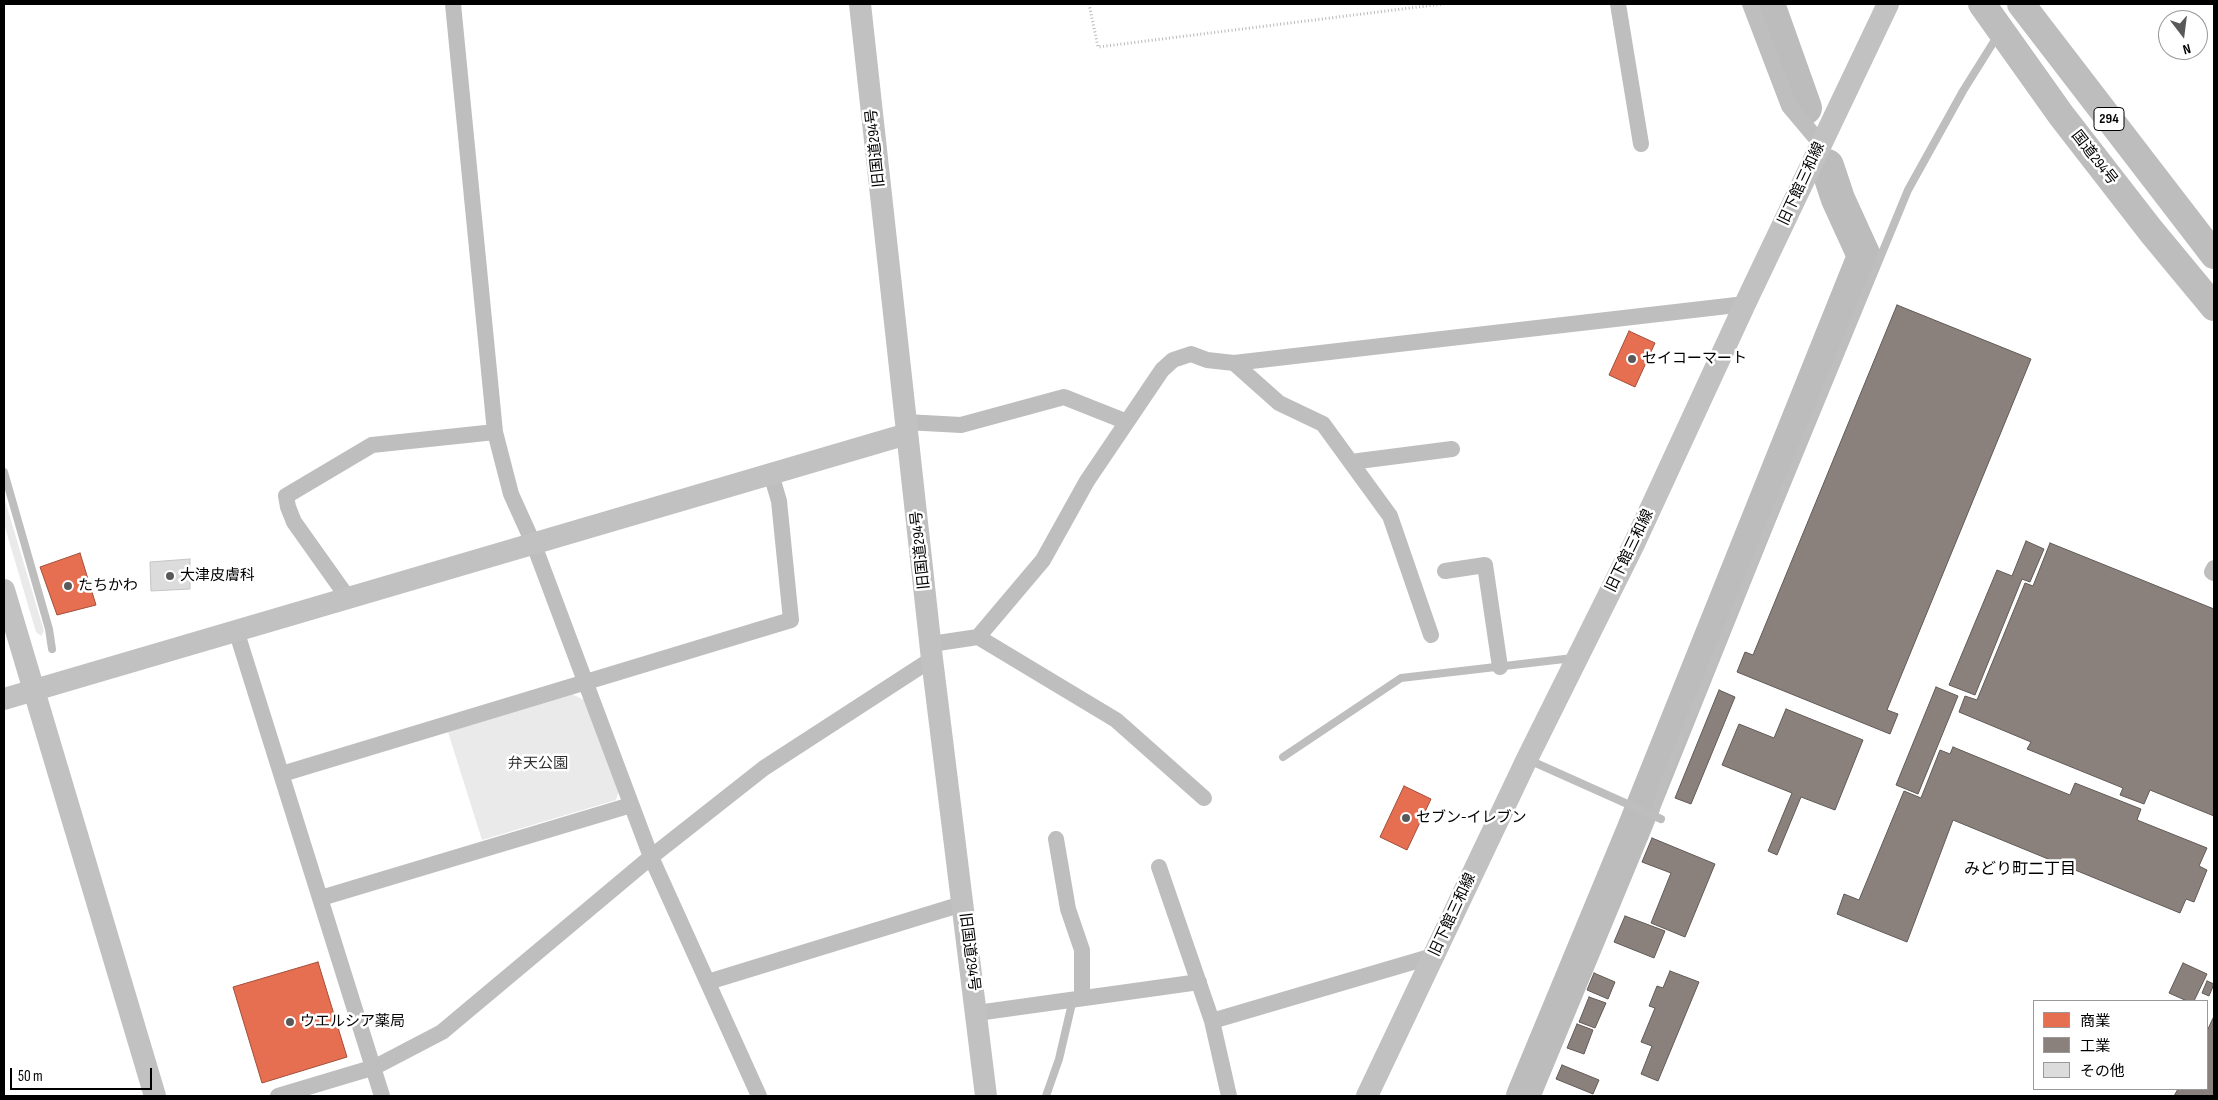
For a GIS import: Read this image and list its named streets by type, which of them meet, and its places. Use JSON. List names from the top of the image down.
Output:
{
  "streets": {
    "highway": ["294", "国道294号"],
    "street": ["旧国道294号", "旧下館三和線"]
  },
  "districts": ["みどり町二丁目"],
  "parks": ["弁天公園"],
  "places": [
    "セイコーマート",
    "大津皮膚科",
    "たちかわ",
    "セブン-イレブン",
    "ウエルシア薬局"
  ],
  "legend": ["商業", "工業", "その他"],
  "scale_bar": "50 m",
  "north": "bottom"
}
